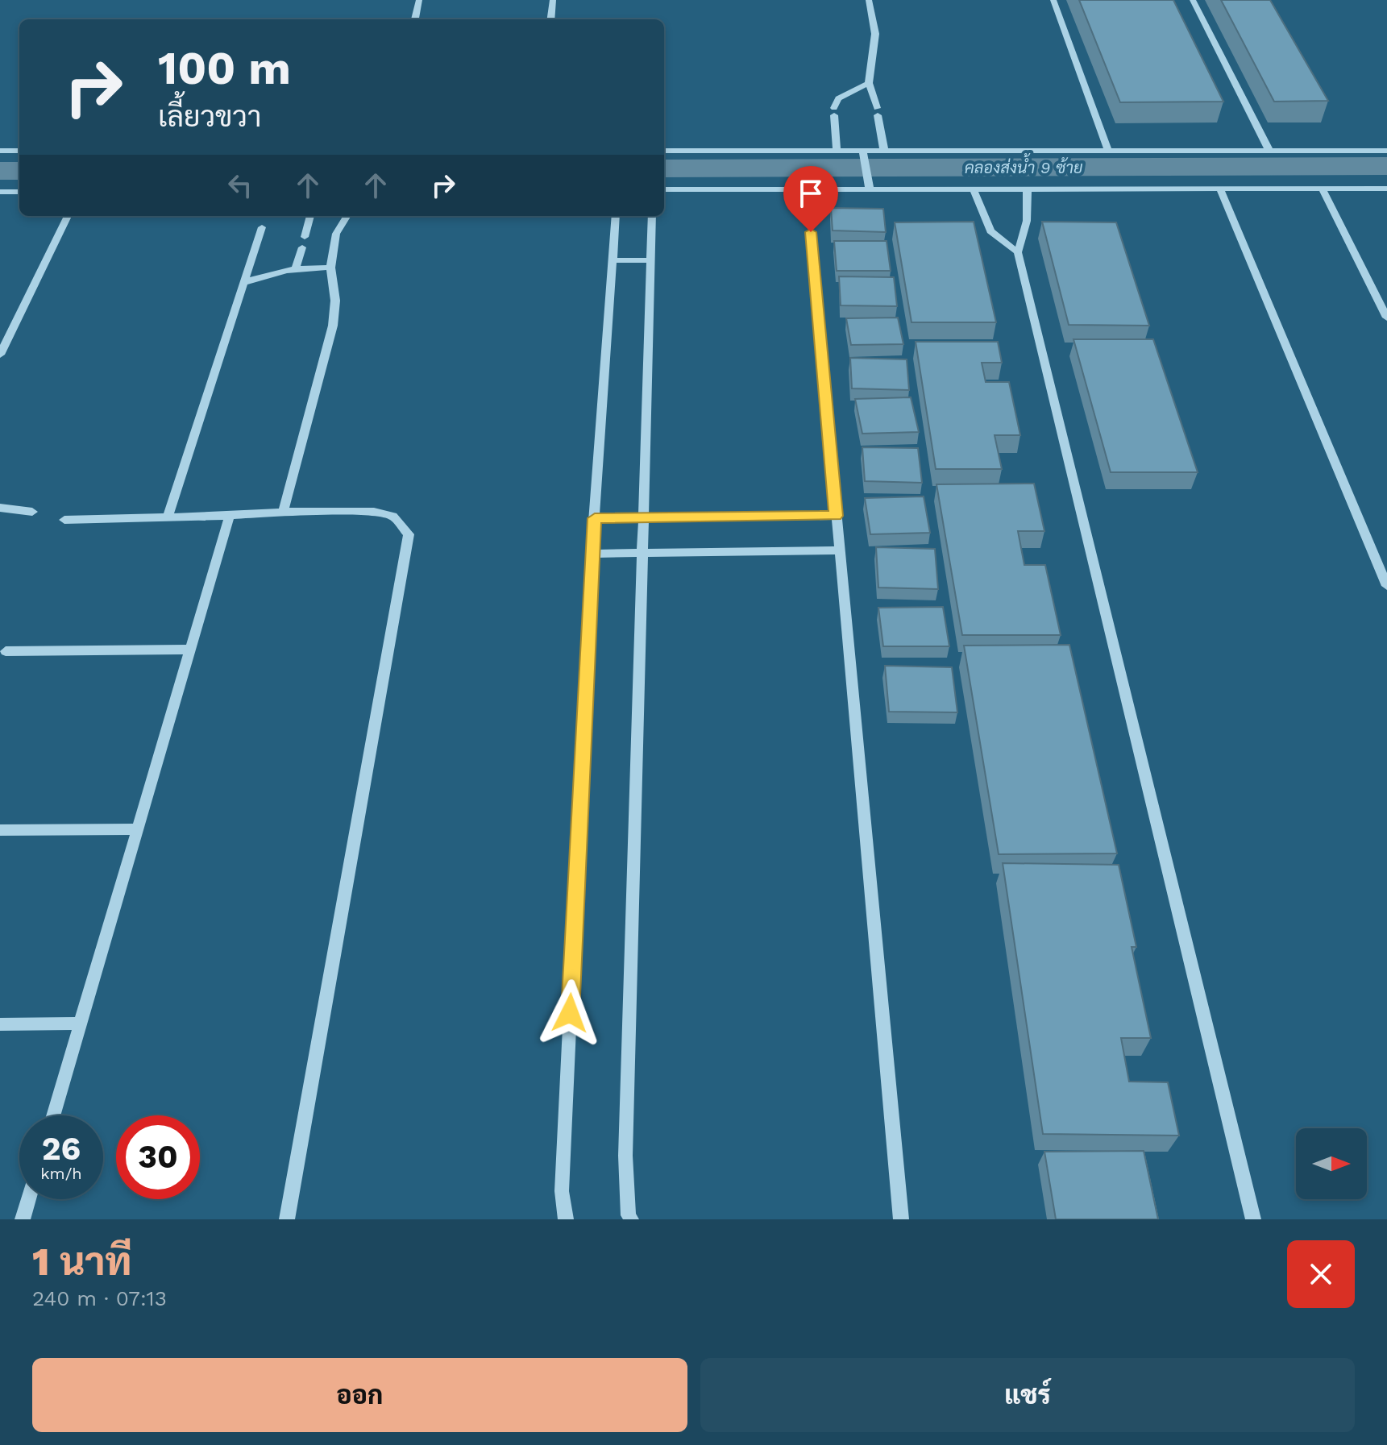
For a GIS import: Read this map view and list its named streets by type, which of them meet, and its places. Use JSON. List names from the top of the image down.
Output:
{
  "water": ["คลองส่งน้ำ 9 ซ้าย"],
  "north": "right",
  "page": {
    "turn": ["100 m", "เลี้ยวขวา"],
    "speed": "26 km/h",
    "limit": "30",
    "heading": ["1 นาที", "240 m · 07:13"],
    "buttons": ["ออก", "แชร์"]
  }
}
